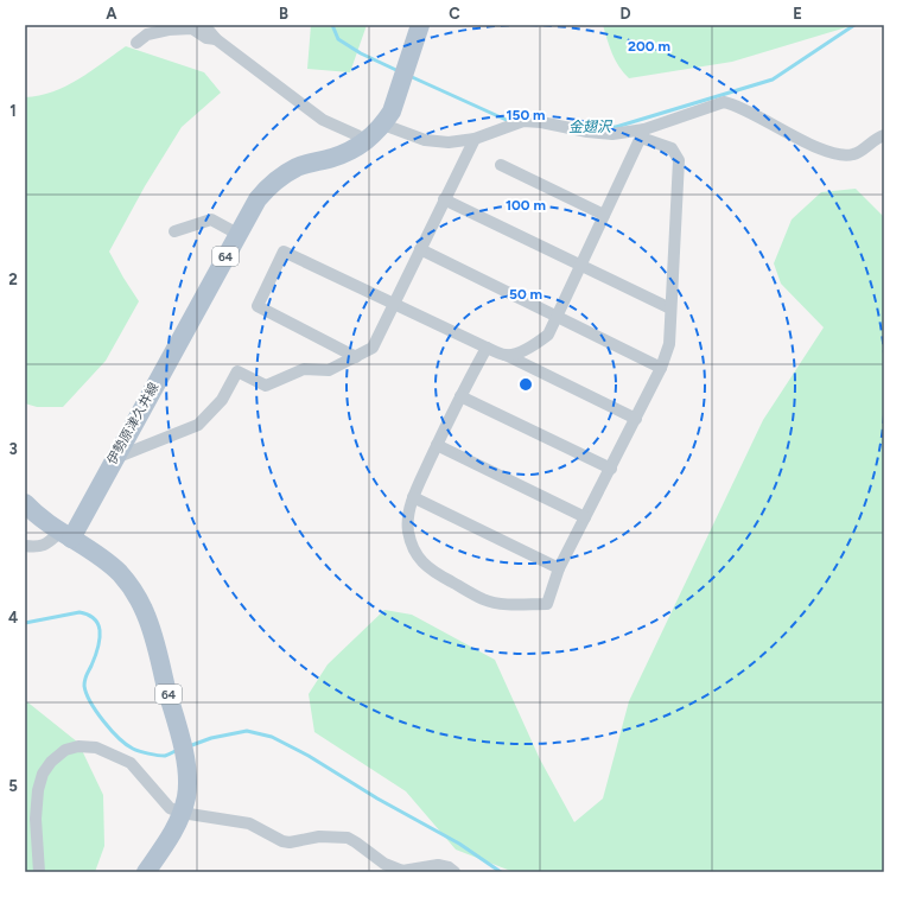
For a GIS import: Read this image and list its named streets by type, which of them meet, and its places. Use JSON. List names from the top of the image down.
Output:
{
  "streets": {
    "main road": ["64", "伊勢原津久井線"]
  },
  "crossings": [
    ["64", "伊勢原津久井線"]
  ],
  "water": ["金翅沢"],
  "grid": {
    "columns": [
      "A",
      "B",
      "C",
      "D",
      "E"
    ],
    "rows": [
      "1",
      "2",
      "3",
      "4",
      "5"
    ]
  },
  "rings": [
    "200 m",
    "150 m",
    "100 m",
    "50 m"
  ]
}
